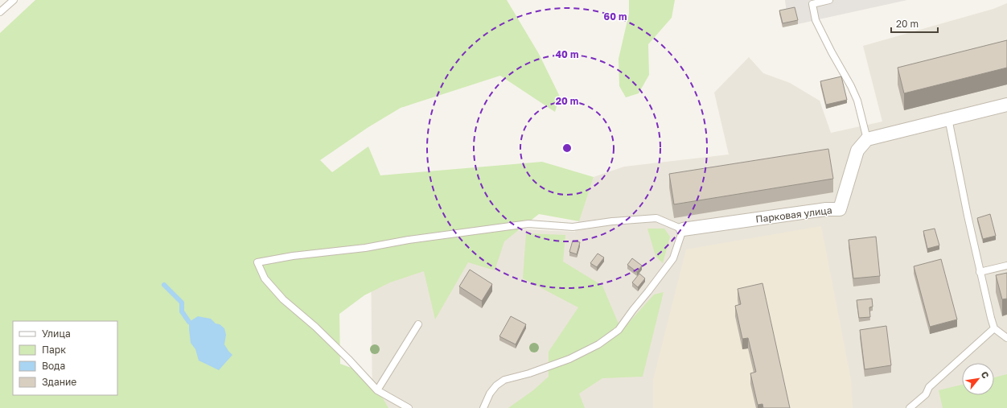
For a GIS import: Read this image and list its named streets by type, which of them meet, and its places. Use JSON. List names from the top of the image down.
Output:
{
  "streets": {
    "street": ["Парковая улица"]
  },
  "legend": [
    "Улица",
    "Парк",
    "Вода",
    "Здание"
  ],
  "scale_bar": "20 m",
  "north": "top right",
  "rings": ["60 m", "40 m", "20 m"]
}
